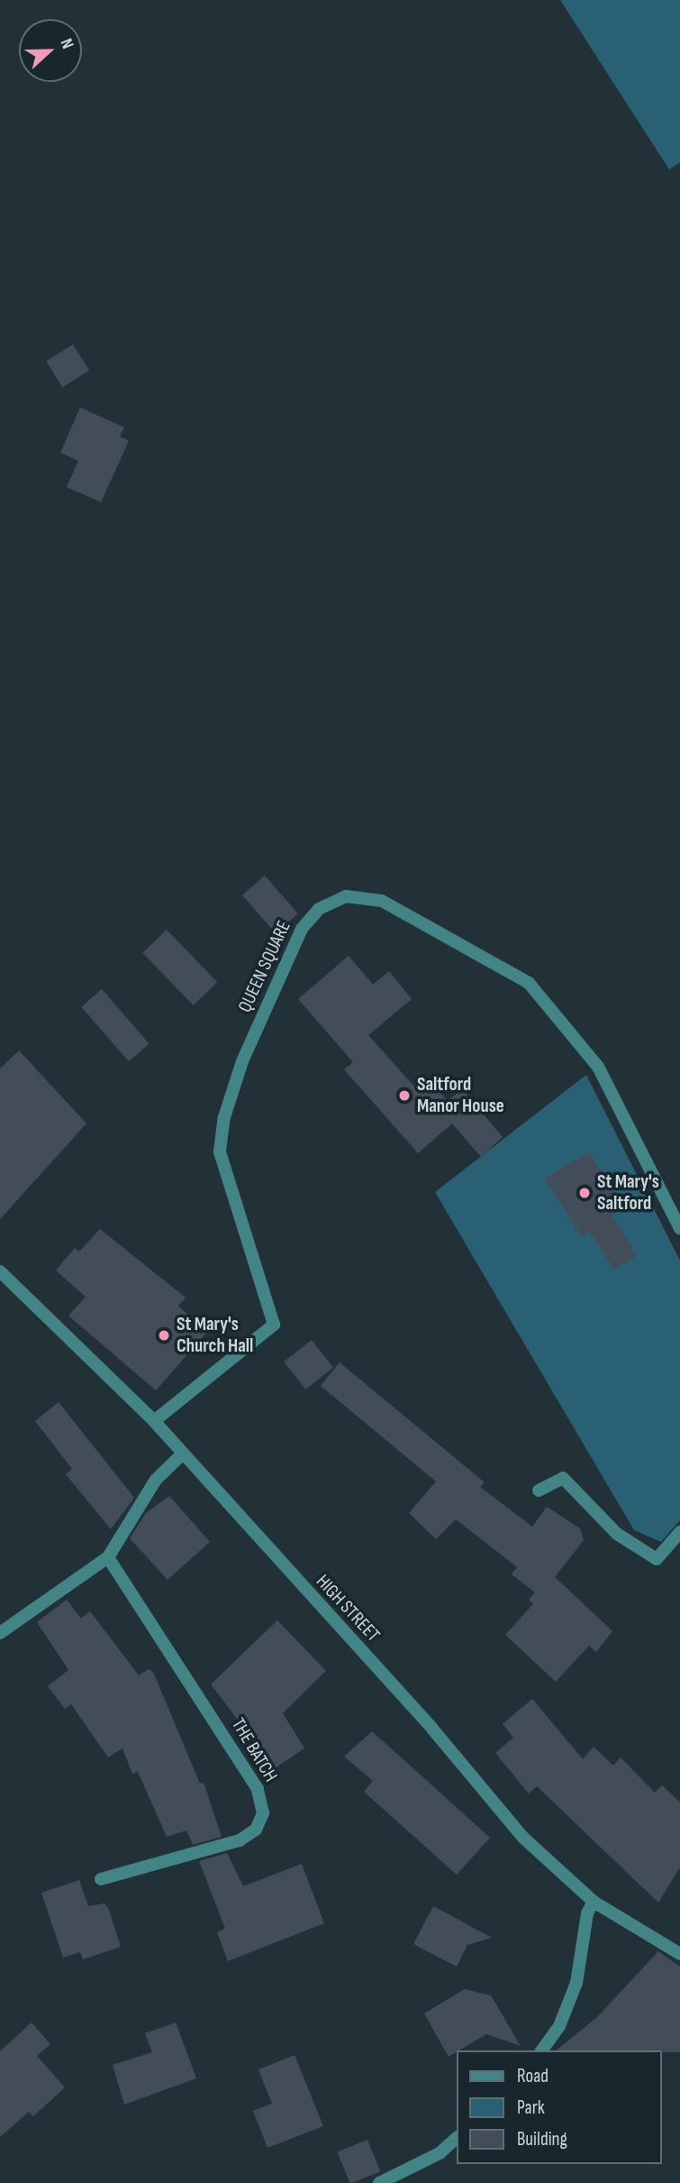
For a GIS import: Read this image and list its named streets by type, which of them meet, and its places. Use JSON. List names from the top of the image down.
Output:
{
  "streets": {
    "street": ["QUEEN SQUARE", "HIGH STREET", "THE BATCH"]
  },
  "crossings": [
    ["QUEEN SQUARE", "HIGH STREET"]
  ],
  "places": ["Saltford Manor House", "St Mary's Saltford", "St Mary's Church Hall"],
  "legend": ["Road", "Park", "Building"],
  "north": "right"
}
